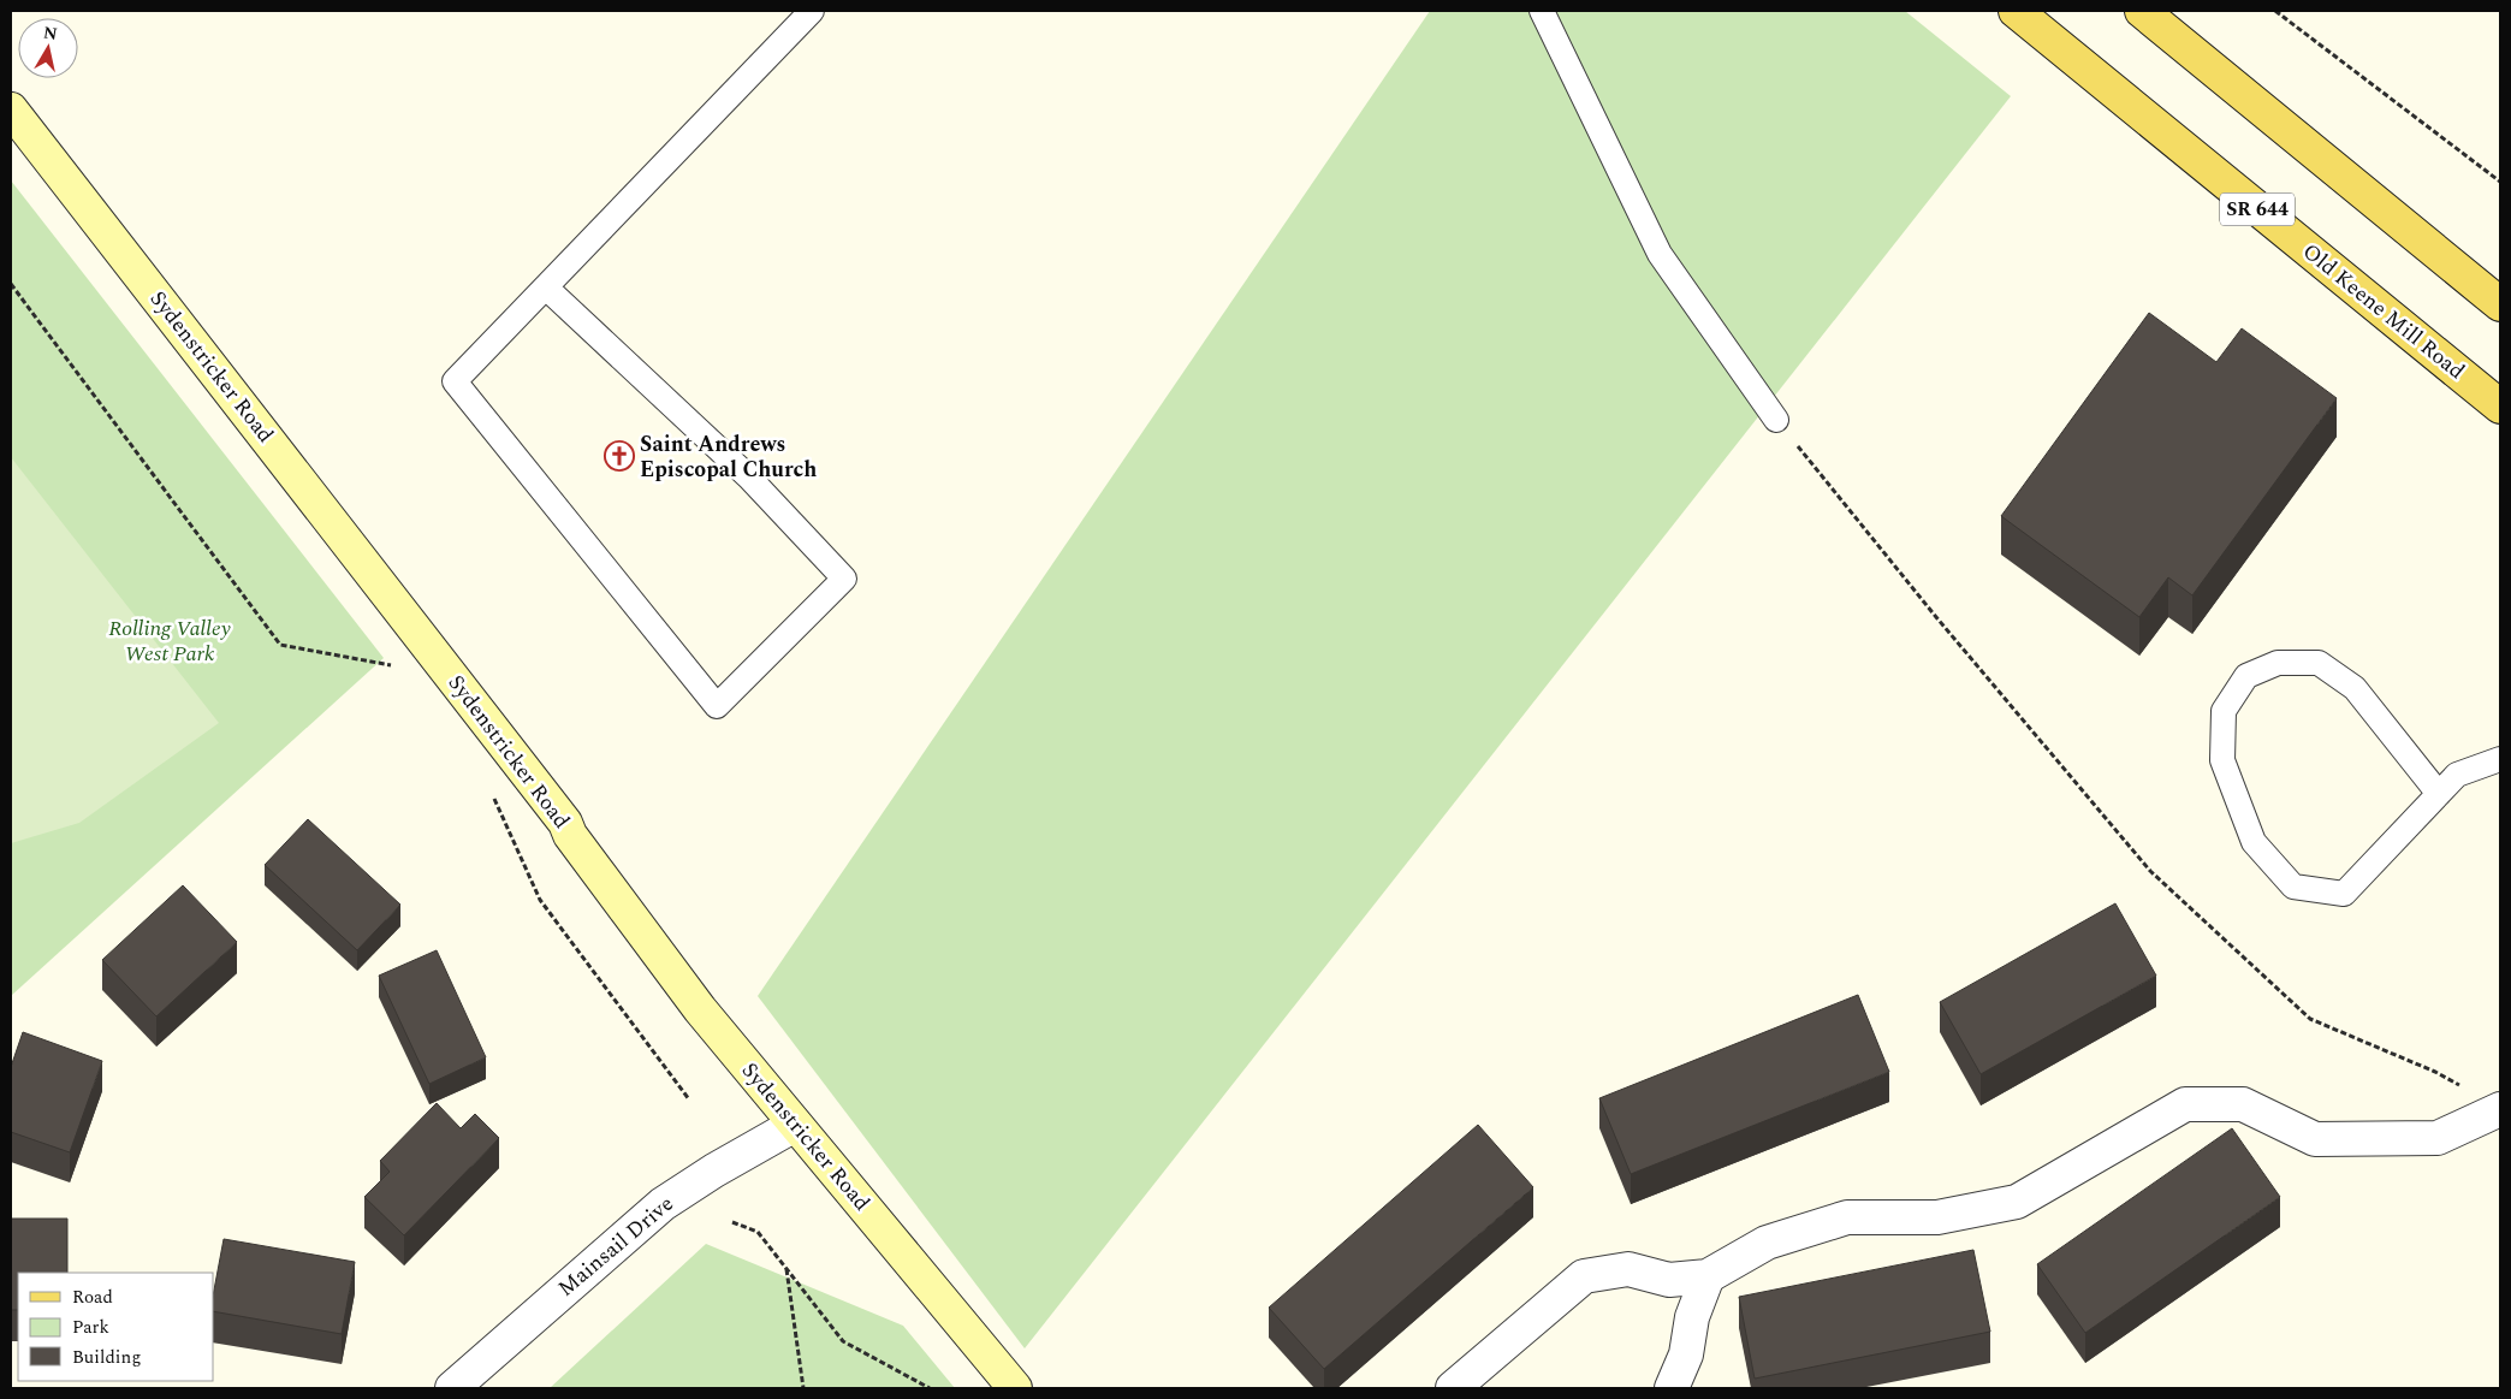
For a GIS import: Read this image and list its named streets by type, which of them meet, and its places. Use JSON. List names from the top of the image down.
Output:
{
  "streets": {
    "main road": ["SR 644", "Old Keene Mill Road", "Sydenstricker Road"],
    "street": ["Mainsail Drive"]
  },
  "crossings": [
    ["Sydenstricker Road", "Mainsail Drive"]
  ],
  "parks": ["Rolling Valley West Park"],
  "places": {
    "church": ["Saint Andrews Episcopal Church"]
  },
  "legend": ["Road", "Park", "Building"],
  "north": "top"
}
